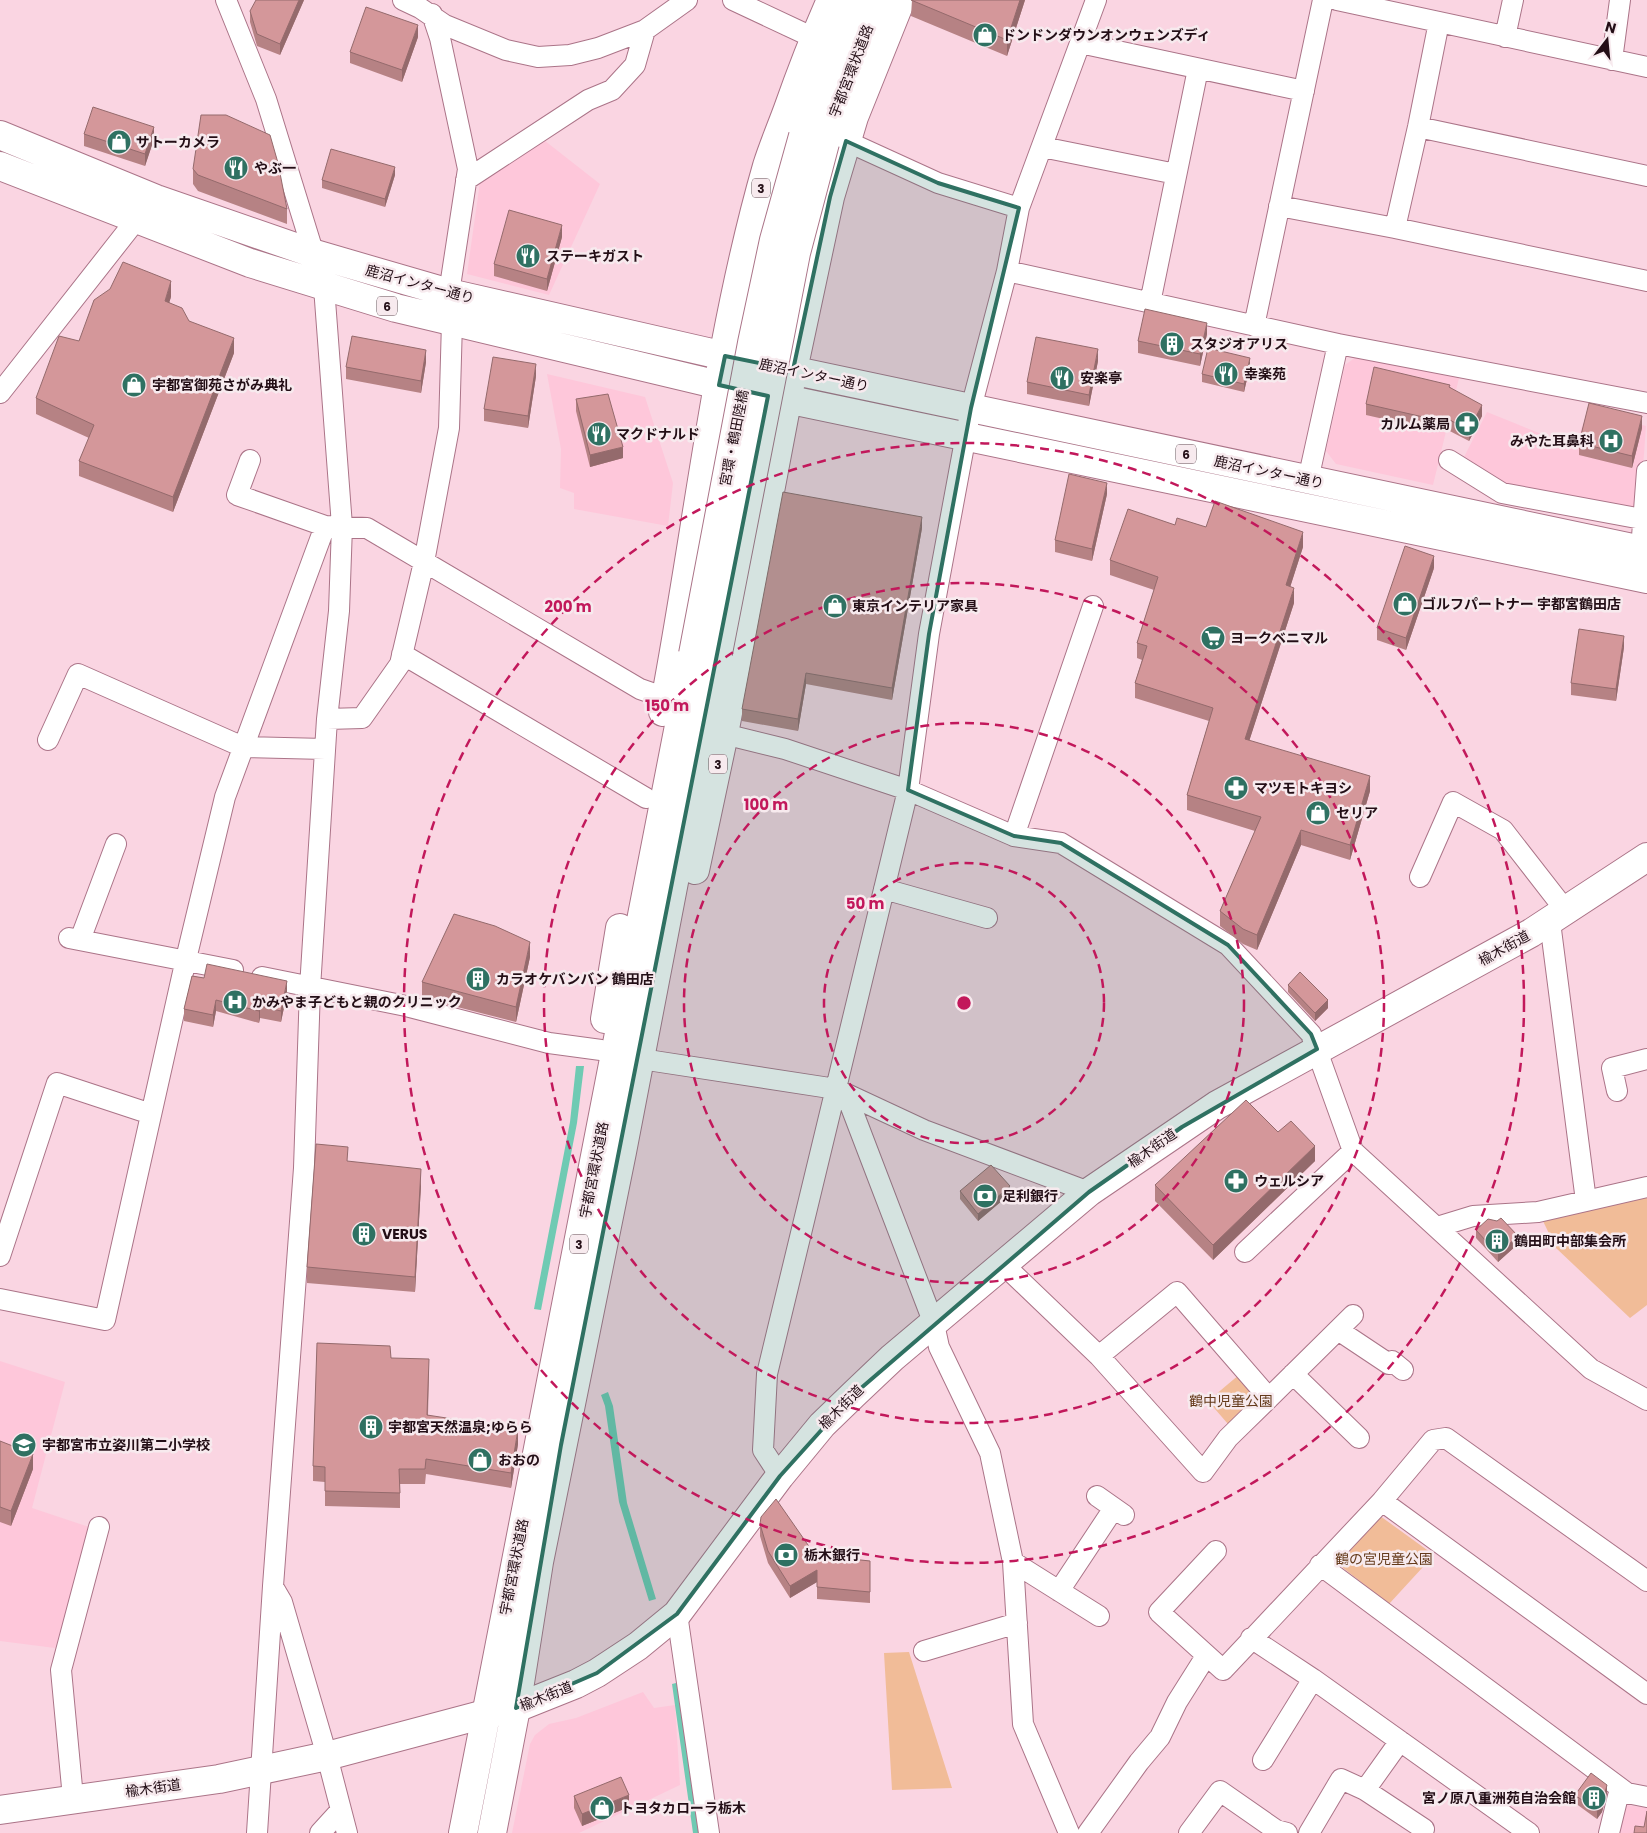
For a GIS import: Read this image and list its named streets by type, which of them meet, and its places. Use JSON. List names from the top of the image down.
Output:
{
  "streets": {
    "main road": [
      "宇都宮環状道路",
      "3",
      "鹿沼インター通り",
      "6",
      "宮環・鶴田陸橋",
      "楡木街道"
    ]
  },
  "crossings": [
    ["宇都宮環状道路", "3"],
    ["宇都宮環状道路", "宮環・鶴田陸橋"],
    ["宇都宮環状道路", "楡木街道"],
    ["3", "鹿沼インター通り"],
    ["3", "宮環・鶴田陸橋"]
  ],
  "parks": ["鶴中児童公園", "鶴の宮児童公園"],
  "places": {
    "shop": [
      "ドンドンダウンオンウェンズディ",
      "サトーカメラ",
      "宇都宮御苑さがみ典礼",
      "ゴルフパートナー 宇都宮鶴田店",
      "東京インテリア家具",
      "セリア",
      "おおの",
      "トヨタカローラ栃木"
    ],
    "restaurant": [
      "やぶ一",
      "ステーキガスト",
      "幸楽苑",
      "安楽亭",
      "マクドナルド"
    ],
    "building": [
      "スタジオアリス",
      "カラオケバンバン 鶴田店",
      "VERUS",
      "鶴田町中部集会所",
      "宇都宮天然温泉;ゆらら",
      "宮ノ原八重洲苑自治会館"
    ],
    "pharmacy": ["カルム薬局", "マツモトキヨシ", "ウェルシア"],
    "hospital": ["みやた耳鼻科", "かみやま子どもと親のクリニック"],
    "supermarket": ["ヨークベニマル"],
    "bank": ["足利銀行", "栃木銀行"],
    "school or university": ["宇都宮市立姿川第二小学校"]
  },
  "north": "top",
  "rings": [
    "200 m",
    "150 m",
    "100 m",
    "50 m"
  ]
}
